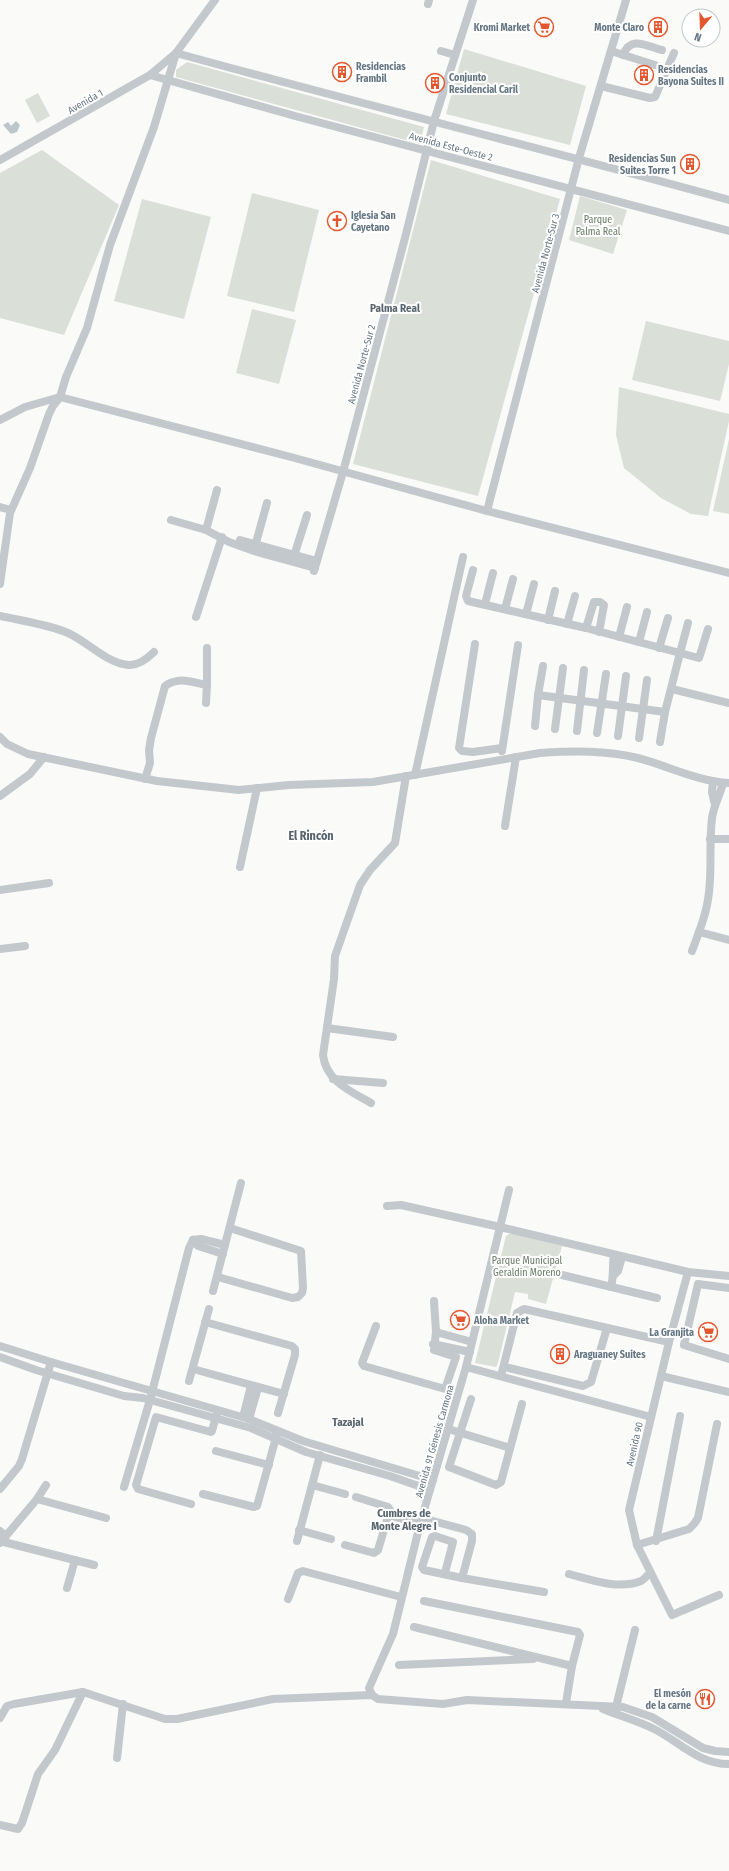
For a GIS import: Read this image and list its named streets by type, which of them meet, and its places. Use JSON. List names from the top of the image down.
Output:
{
  "streets": {
    "street": [
      "Avenida 1",
      "Avenida Este-Oeste 2",
      "Avenida Norte-Sur 3",
      "Avenida Norte-Sur 2",
      "Avenida 91 Génesis Carmona",
      "Avenida 90"
    ]
  },
  "crossings": [
    ["Avenida 1", "Avenida Este-Oeste 2"],
    ["Avenida Este-Oeste 2", "Avenida Norte-Sur 3"],
    ["Avenida Este-Oeste 2", "Avenida Norte-Sur 2"]
  ],
  "districts": [
    "Palma Real",
    "El Rincón",
    "Tazajal",
    "Cumbres de Monte Alegre I"
  ],
  "parks": ["Parque Palma Real", "Parque Municipal Geraldin Moreno"],
  "places": {
    "supermarket": ["Kromi Market", "Aloha Market", "La Granjita"],
    "building": [
      "Monte Claro",
      "Residencias Frambil",
      "Residencias Bayona Suites II",
      "Conjunto Residencial Caril",
      "Residencias Sun Suites Torre 1",
      "Araguaney Suites"
    ],
    "church": ["Iglesia San Cayetano"],
    "restaurant": ["El mesón de la carne"]
  },
  "north": "bottom"
}
